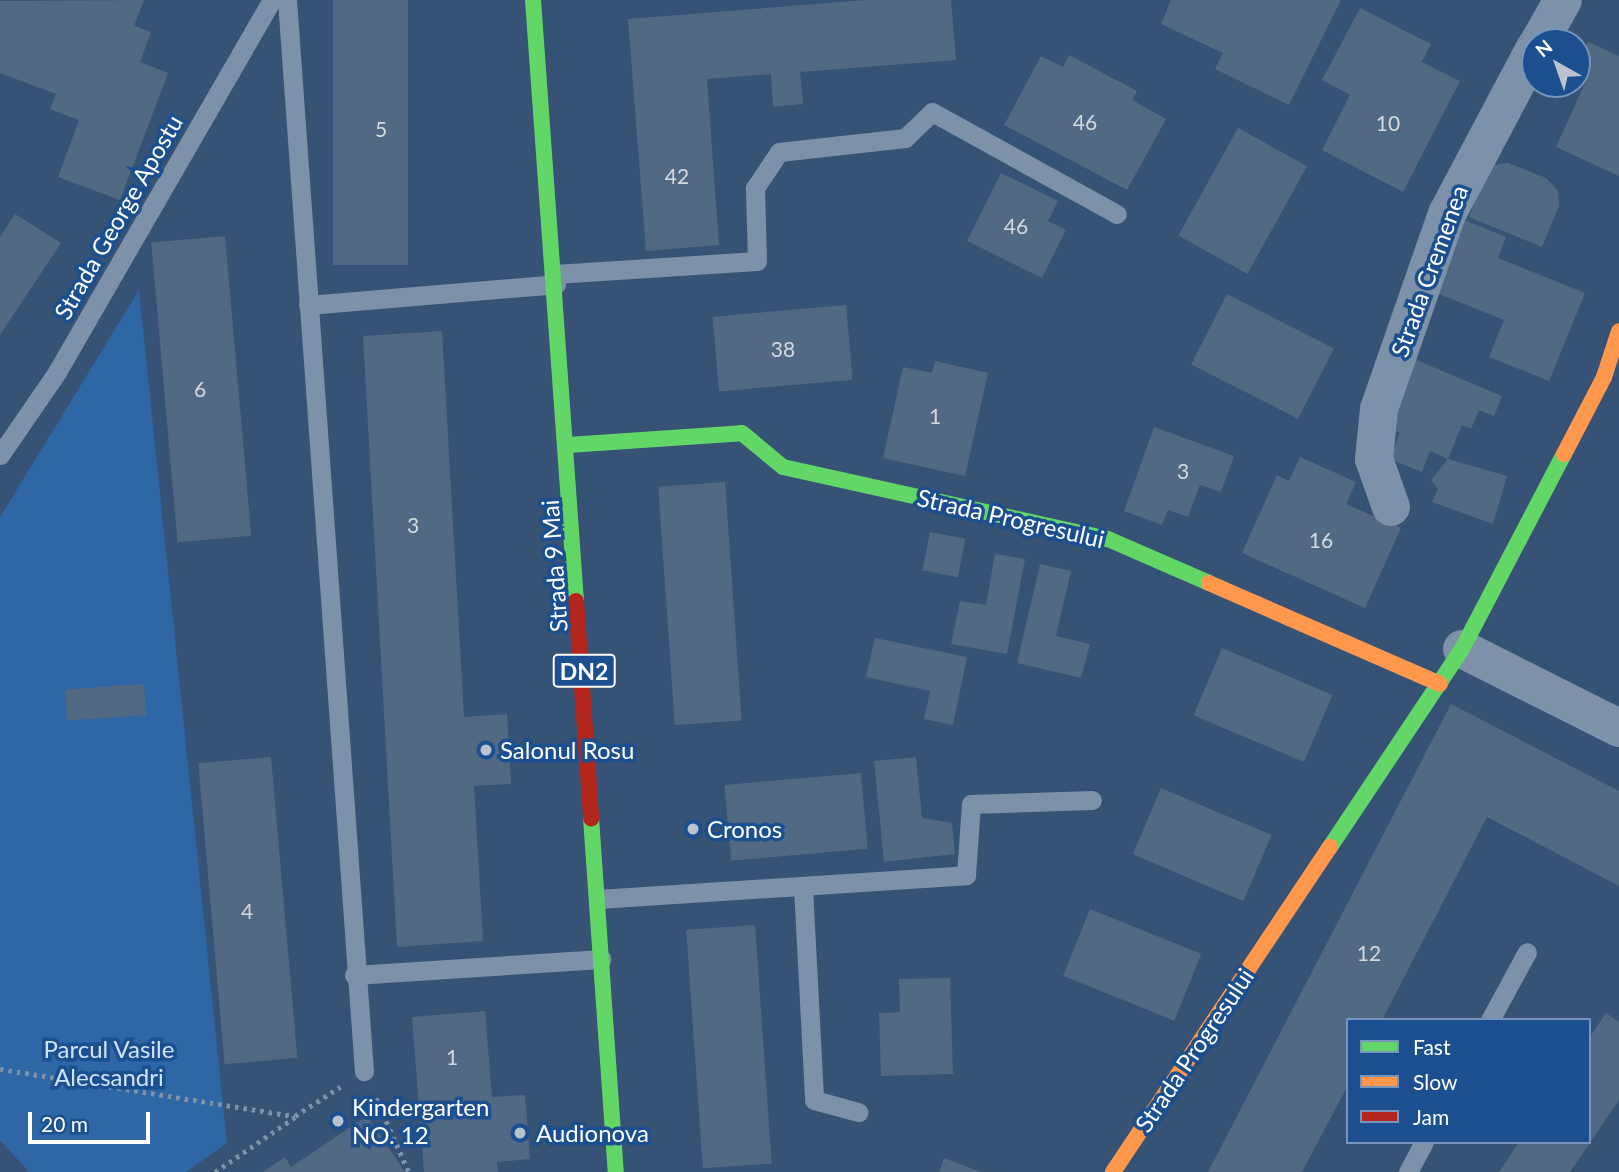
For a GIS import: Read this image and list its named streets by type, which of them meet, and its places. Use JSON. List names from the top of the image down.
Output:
{
  "streets": {
    "street": [
      "Strada Cremenea",
      "Strada Progresului",
      "Strada 9 Mai",
      "DN2"
    ],
    "lane": ["Strada George Apostu"]
  },
  "crossings": [
    ["Strada Progresului", "Strada 9 Mai"]
  ],
  "parks": ["Parcul Vasile Alecsandri"],
  "places": [
    "Salonul Rosu",
    "Cronos",
    "Kindergarten NO. 12",
    "Audionova"
  ],
  "house_numbers": [
    "46",
    "10",
    "5",
    "42",
    "46",
    "38",
    "6",
    "1",
    "3",
    "3",
    "16",
    "4",
    "12",
    "1"
  ],
  "legend": ["Fast", "Slow", "Jam"],
  "scale_bar": "20 m",
  "north": "top left"
}
